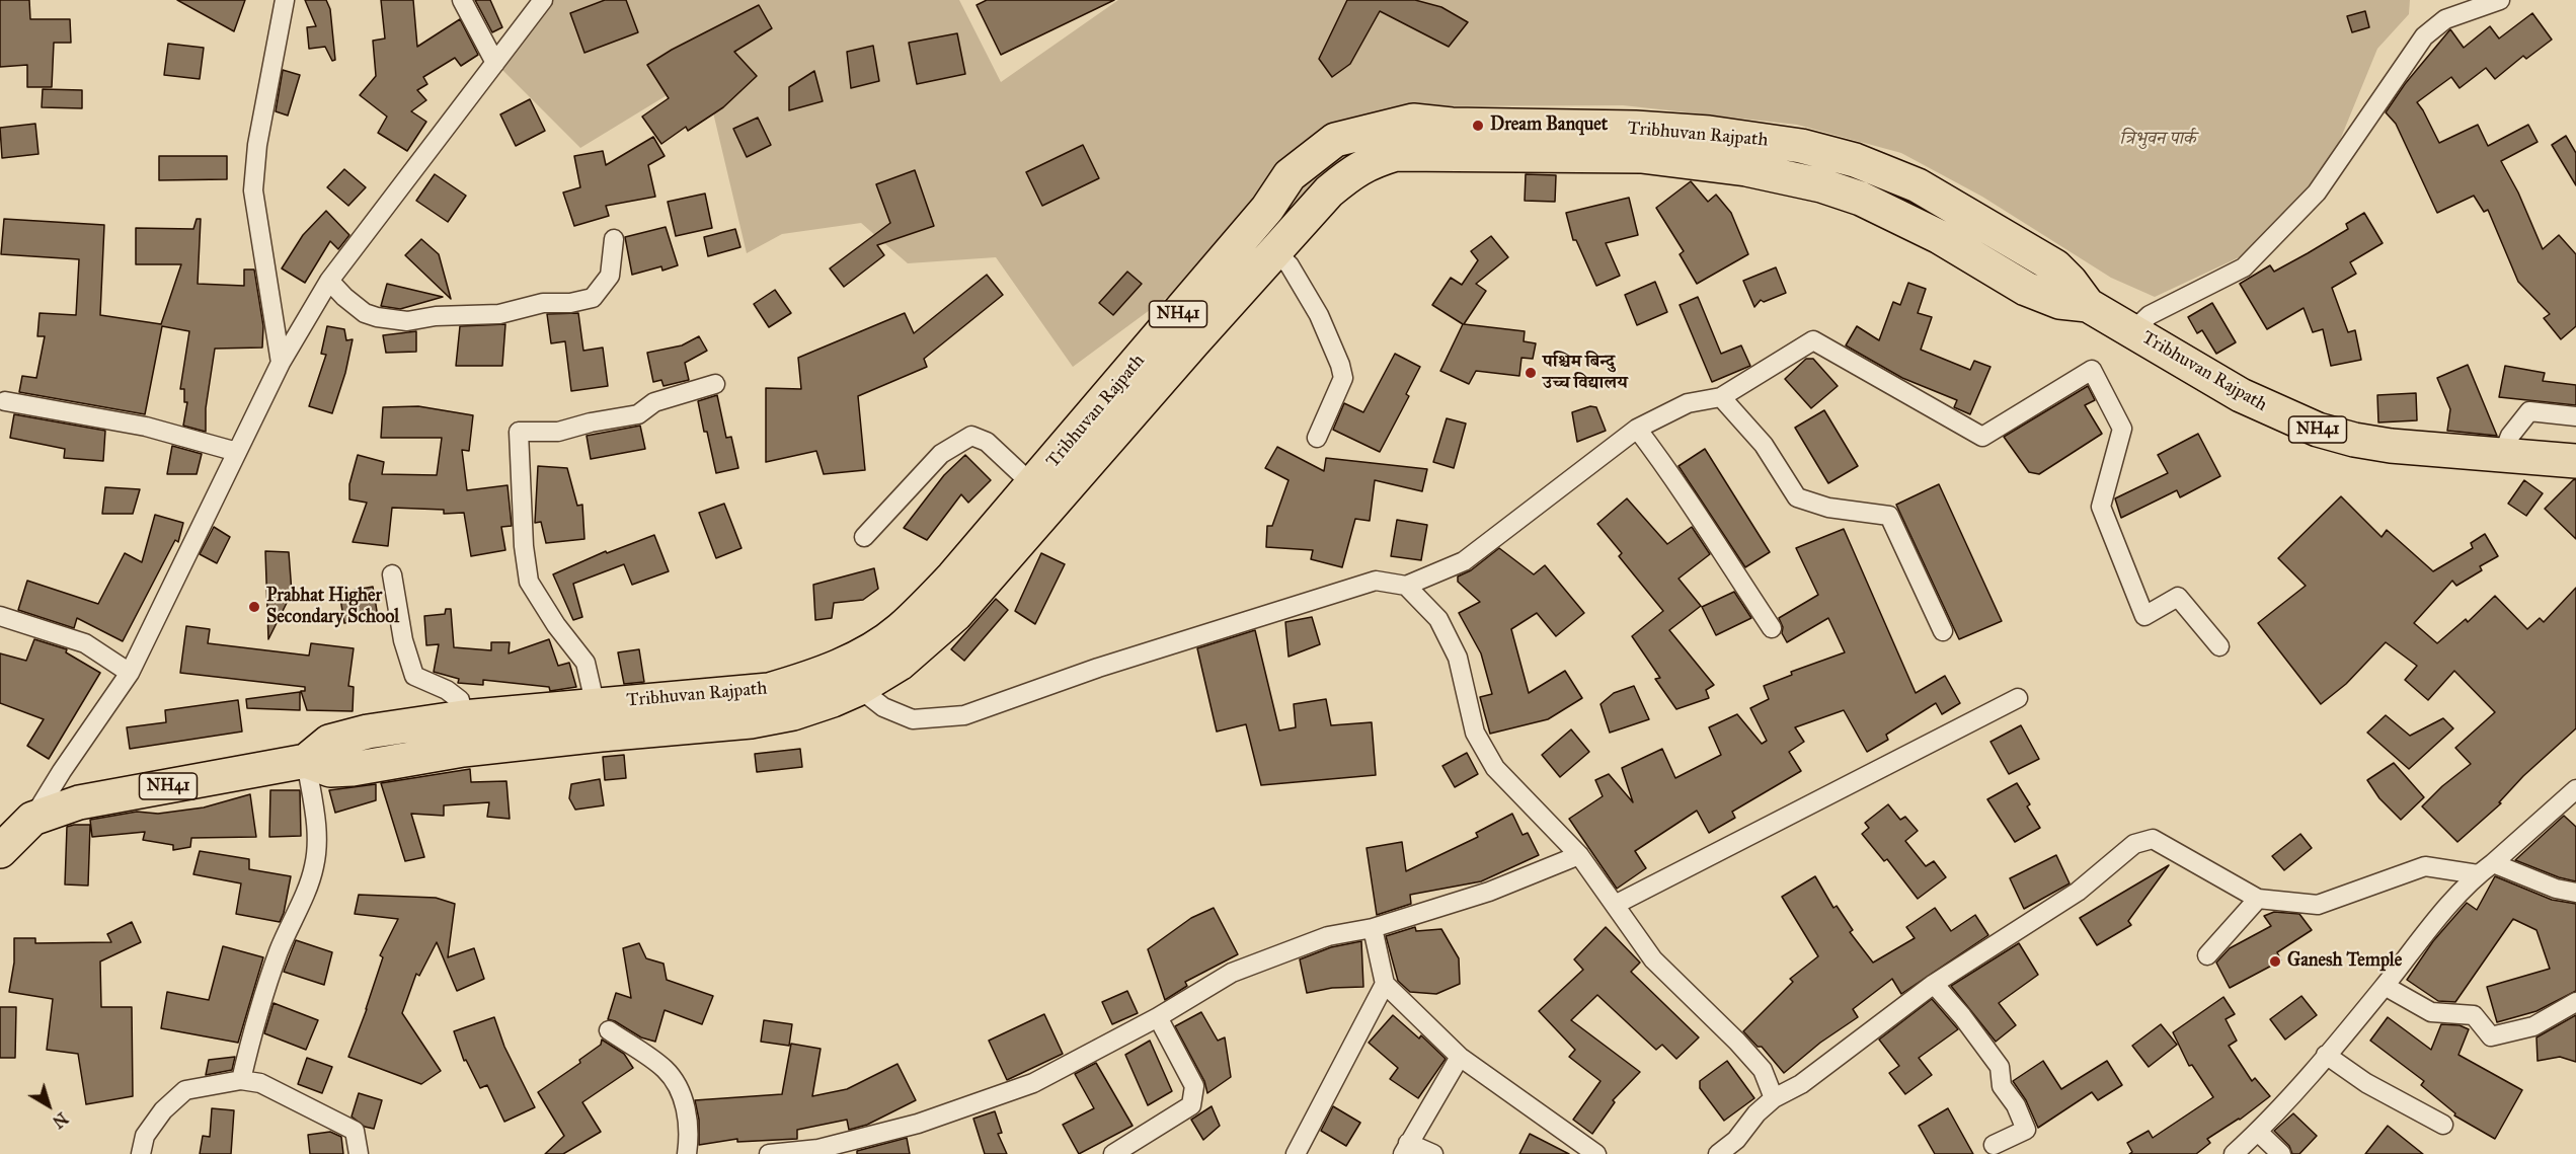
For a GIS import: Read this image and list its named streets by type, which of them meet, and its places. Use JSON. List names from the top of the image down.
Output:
{
  "streets": {
    "highway": ["Tribhuvan Rajpath", "NH41"]
  },
  "parks": ["त्रिभुवन पार्क"],
  "places": [
    "Dream Banquet",
    "पश्चिम बिन्दु उच्च विद्यालय",
    "Prabhat Higher Secondary School",
    "Ganesh Temple"
  ],
  "north": "bottom right"
}
